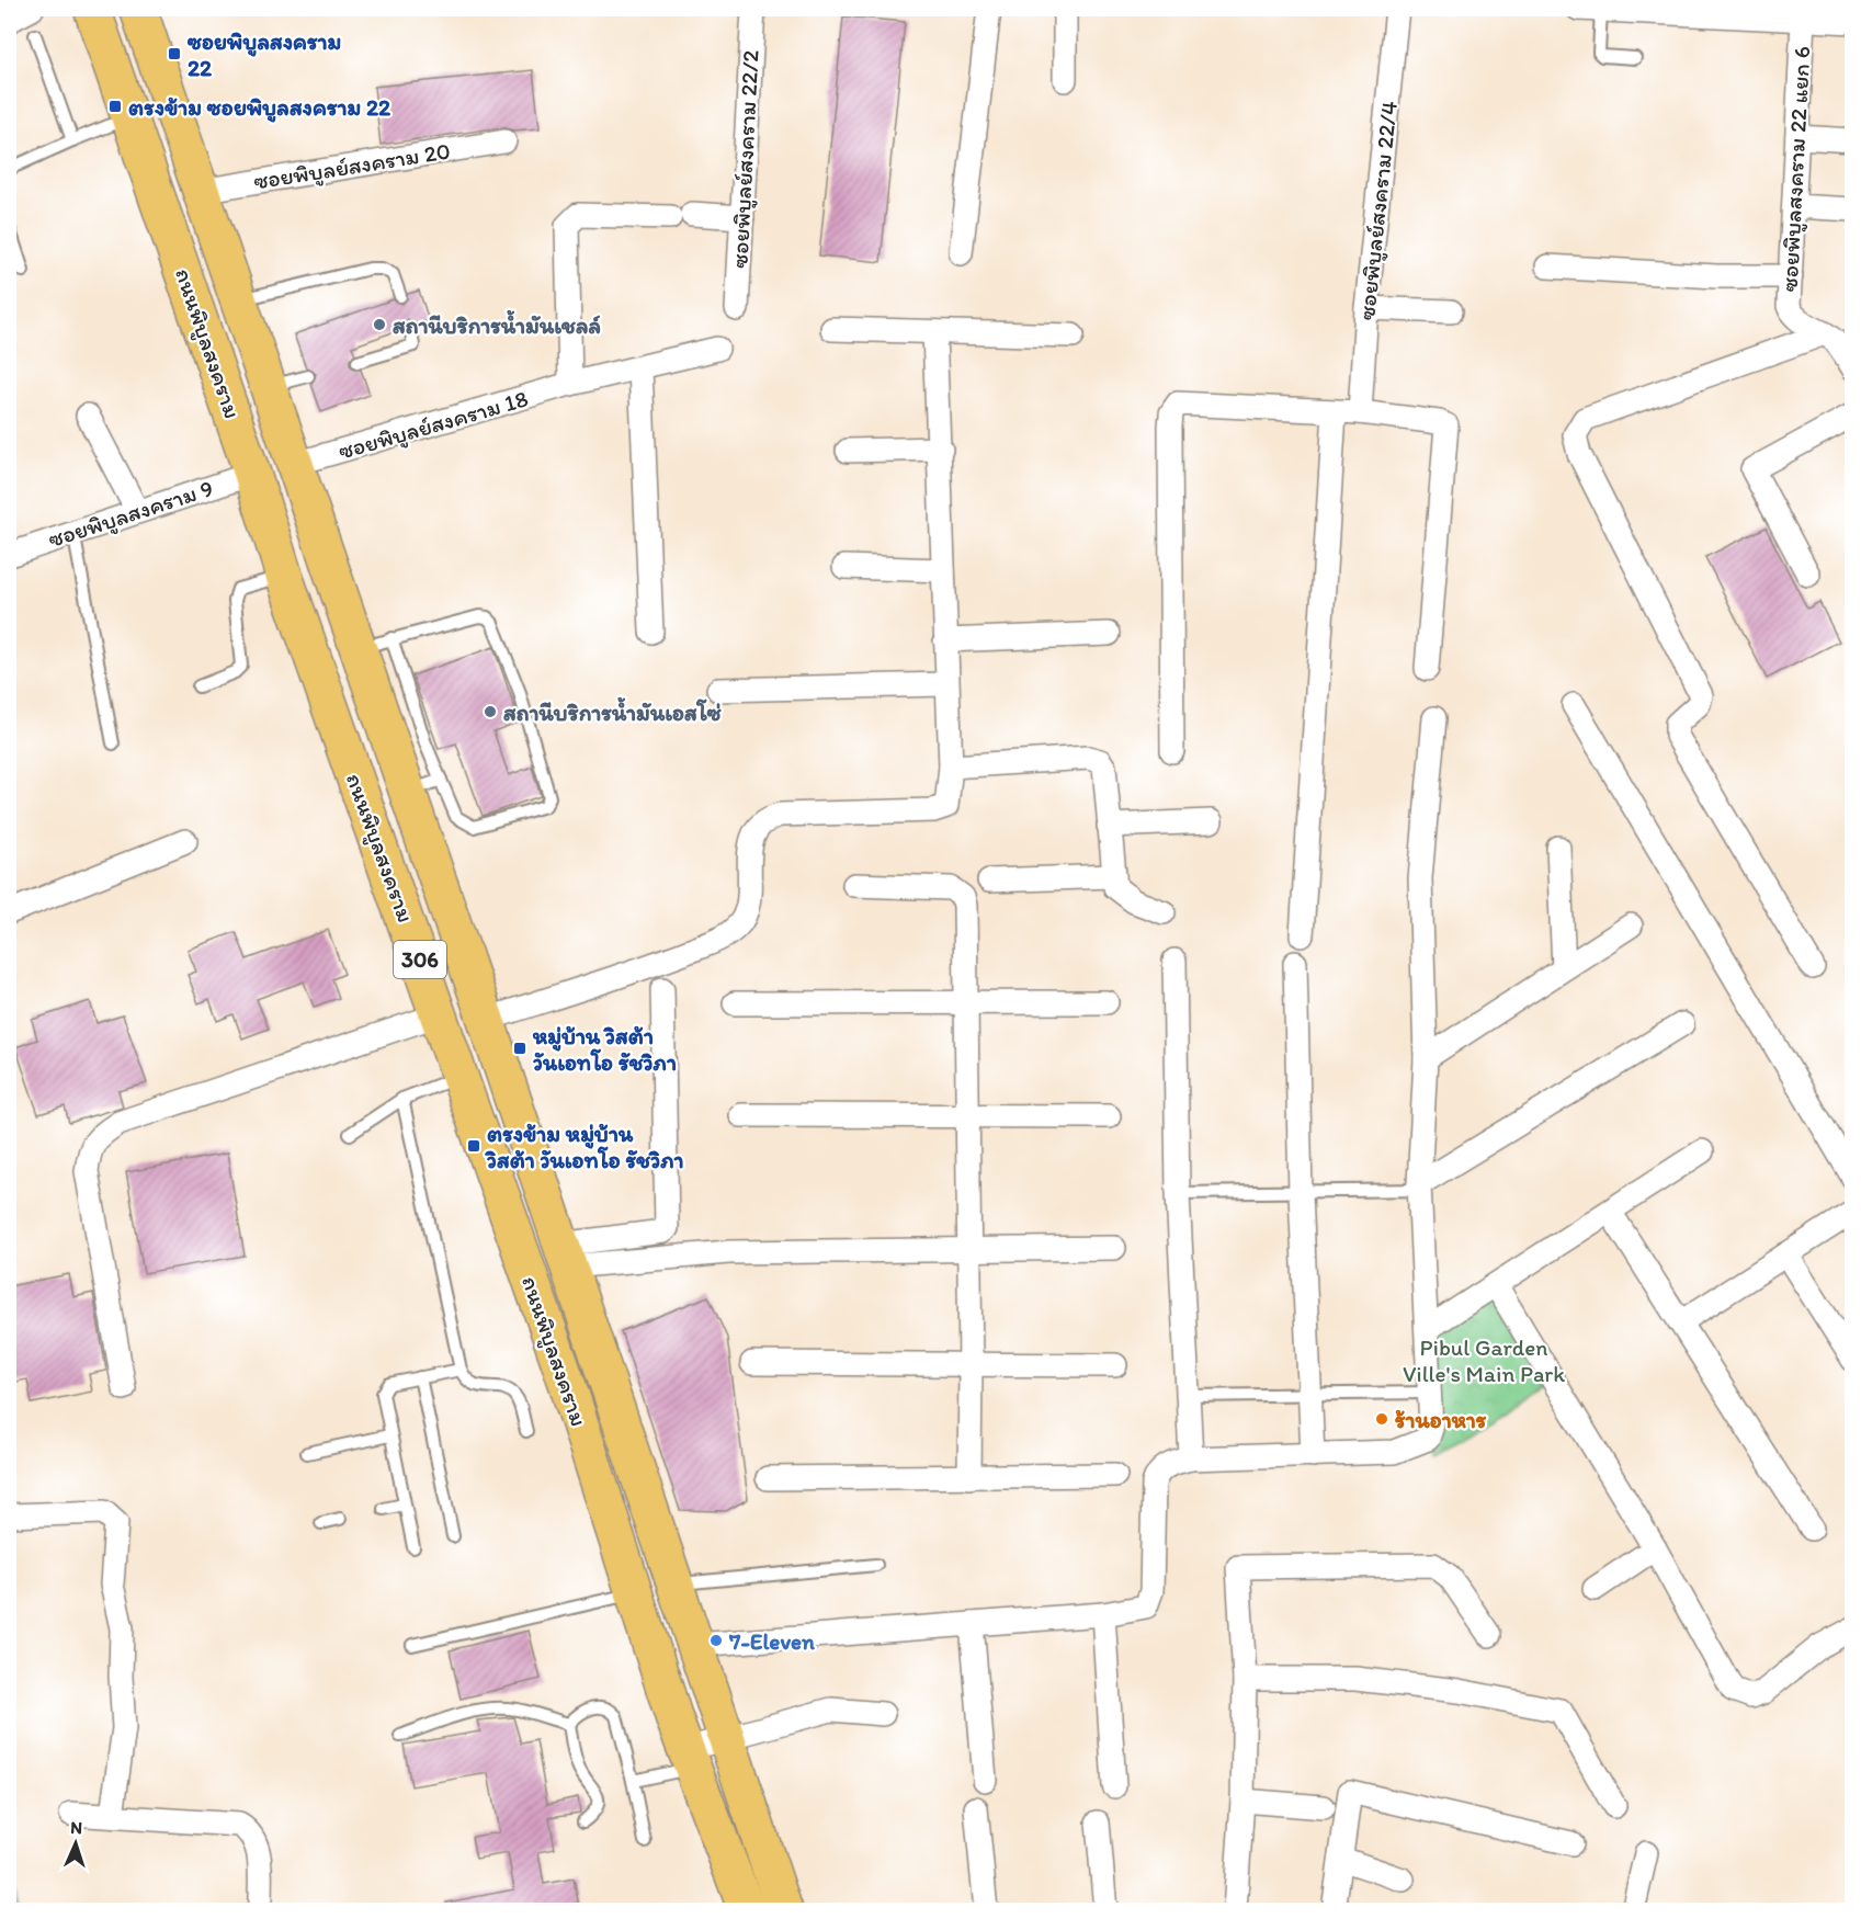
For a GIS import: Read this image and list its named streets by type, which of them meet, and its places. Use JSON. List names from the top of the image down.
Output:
{
  "streets": {
    "main road": ["ถนนพิบูลสงคราม", "306"],
    "street": [
      "ซอยพิบูลย์สงคราม 22/2",
      "ซอยพิบูลย์สงคราม 20",
      "ซอยพิบูลสงคราม 22 แยก 6",
      "ซอยพิบูลย์สงคราม 22/4",
      "ซอยพิบูลย์สงคราม 18",
      "ซอยพิบูลสงคราม 9"
    ]
  },
  "crossings": [
    ["ซอยพิบูลย์สงคราม 20", "ถนนพิบูลสงคราม"],
    ["ถนนพิบูลสงคราม", "ซอยพิบูลย์สงคราม 18"],
    ["ถนนพิบูลสงคราม", "ซอยพิบูลสงคราม 9"]
  ],
  "parks": ["Pibul Garden Ville's Main Park"],
  "places": {
    "transit": [
      "ซอยพิบูลสงคราม 22",
      "ตรงข้าม ซอยพิบูลสงคราม 22",
      "หมู่บ้าน วิสต้า วันเอทโอ รัชวิภา",
      "ตรงข้าม หมู่บ้าน วิสต้า วันเอทโอ รัชวิภา"
    ],
    "other": [
      "สถานีบริการน้ำมันเชลล์",
      "สถานีบริการน้ำมันเอสโซ่",
      "ร้านอาหาร",
      "7-Eleven"
    ]
  },
  "north": "top"
}
